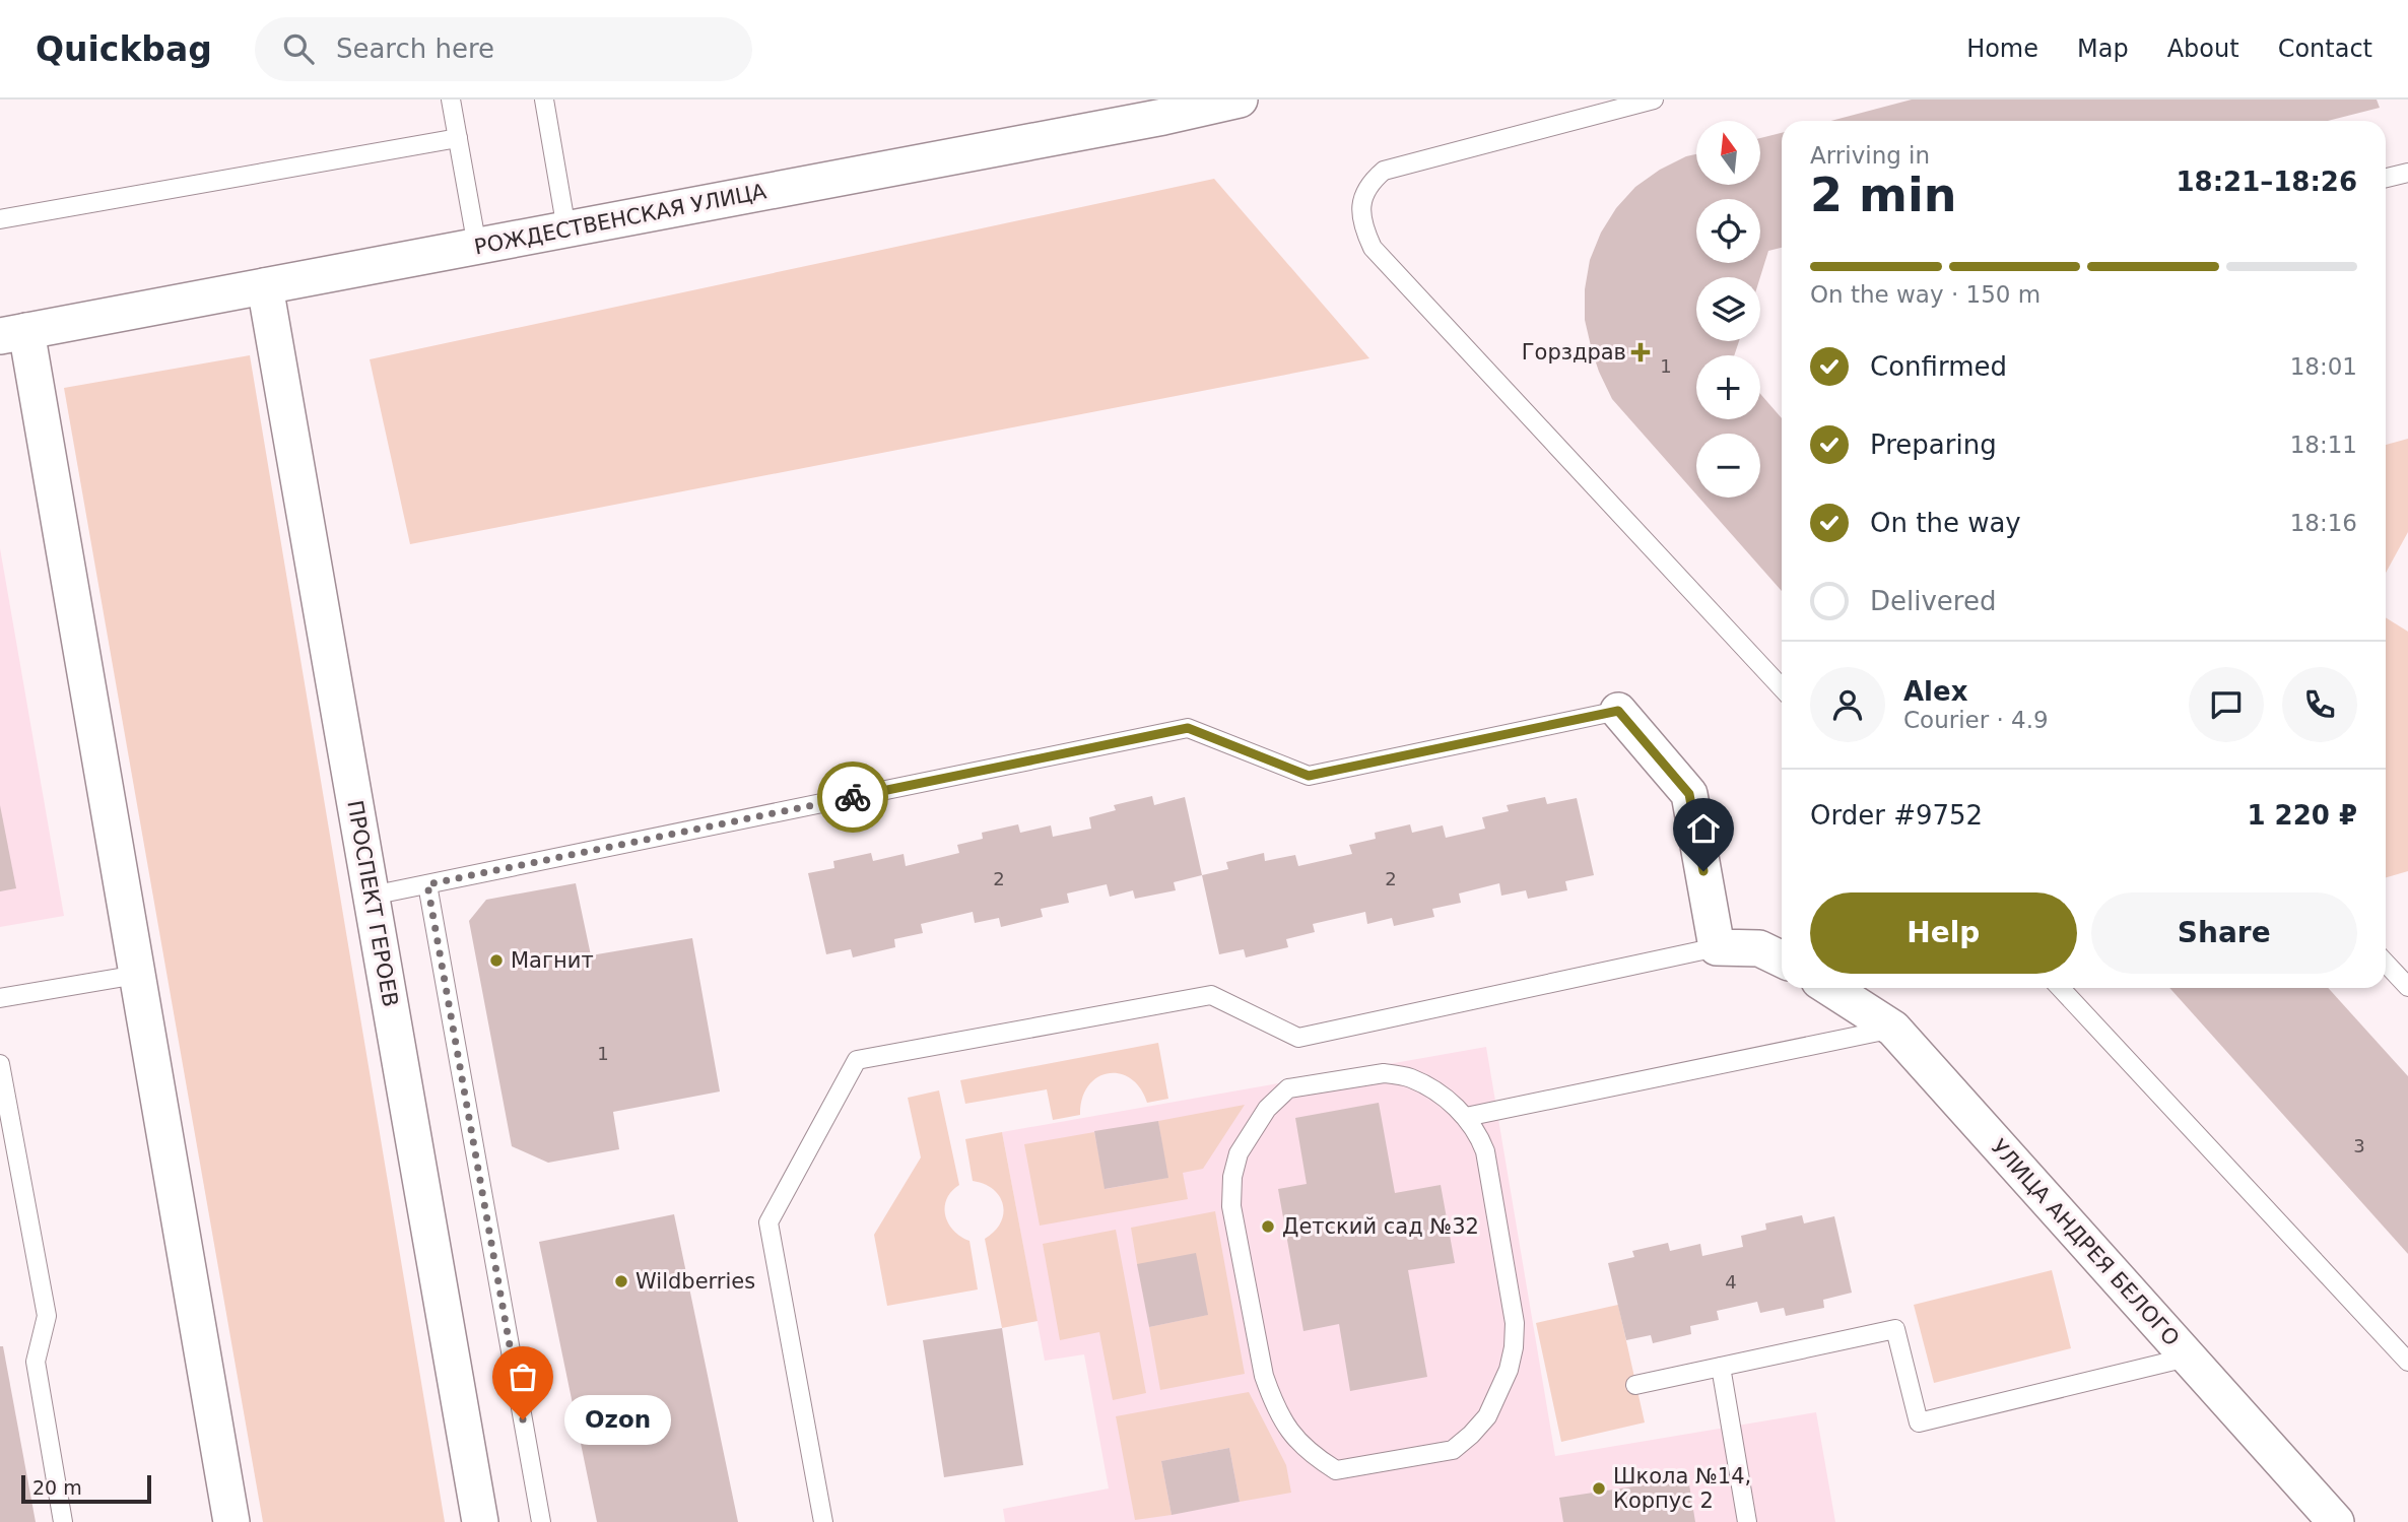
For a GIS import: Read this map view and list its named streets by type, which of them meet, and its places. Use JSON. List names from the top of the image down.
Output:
{
  "streets": {
    "street": ["РОЖДЕСТВЕНСКАЯ УЛИЦА", "ПРОСПЕКТ ГЕРОЕВ", "УЛИЦА АНДРЕЯ БЕЛОГО"]
  },
  "crossings": [
    ["РОЖДЕСТВЕНСКАЯ УЛИЦА", "ПРОСПЕКТ ГЕРОЕВ"]
  ],
  "places": {
    "health": ["Горздрав"],
    "other": [
      "Магнит",
      "Детский сад №32",
      "Wildberries",
      "Ozon",
      "Школа №14, Корпус 2"
    ]
  },
  "house_numbers": [
    "1",
    "2",
    "2",
    "1",
    "3",
    "4"
  ],
  "scale_bar": "20 m",
  "north": "top",
  "page": {
    "header": "Quickbag",
    "search": "Search here",
    "nav": [
      "Home",
      "Map",
      "About",
      "Contact"
    ],
    "map_buttons": ["+", "−"],
    "heading": ["2 min", "Arriving in", "18:21–18:26"],
    "panel": [
      "Alex",
      "Courier · 4.9",
      "Order #9752",
      "1 220 ₽"
    ],
    "bar": "On the way · 150 m",
    "list": [
      ["Confirmed", "18:01"],
      ["Preparing", "18:11"],
      ["On the way", "18:16"],
      "Delivered"
    ],
    "buttons": ["Help", "Share"],
    "bubble": "Ozon",
    "scale": "20 m"
  }
}
